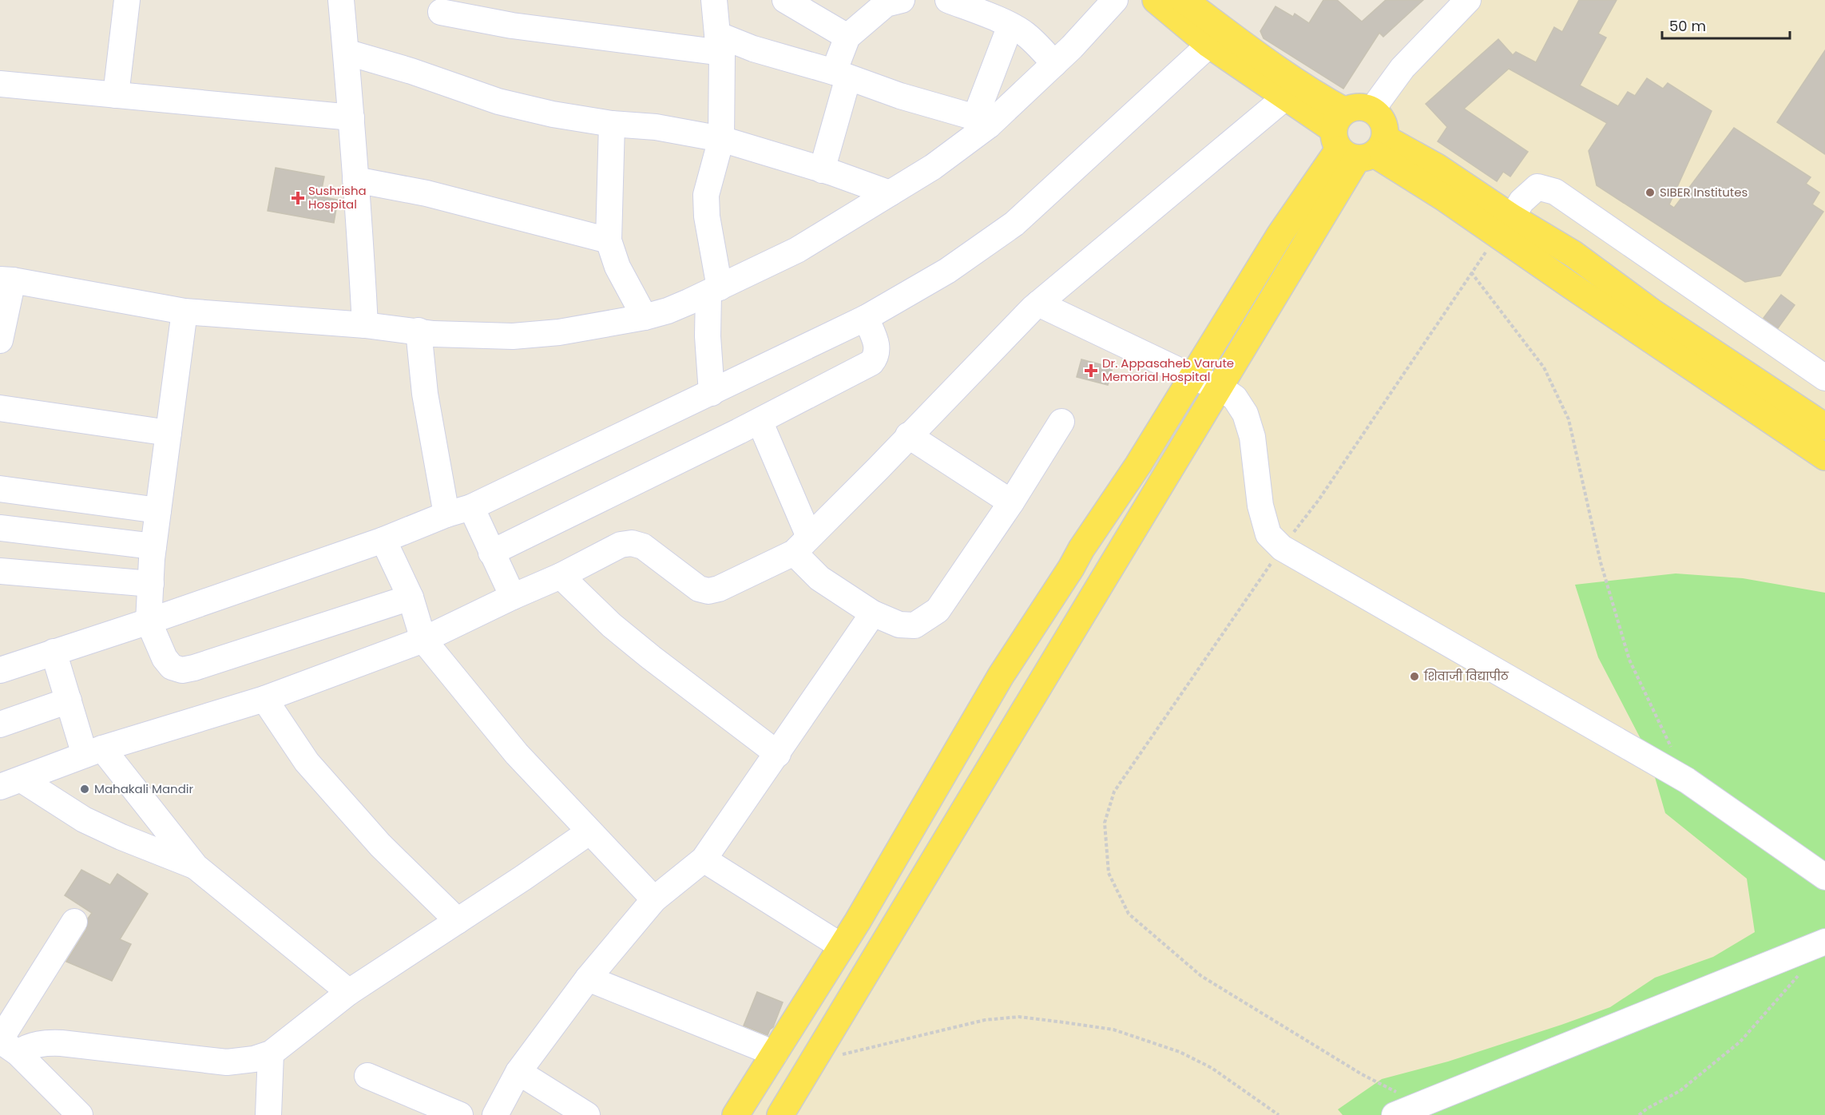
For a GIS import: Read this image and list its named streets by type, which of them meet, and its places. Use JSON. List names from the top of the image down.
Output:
{
  "places": {
    "other": ["SIBER Institutes", "शिवाजी विद्यापीठ", "Mahakali Mandir"],
    "health": ["Sushrisha Hospital", "Dr. Appasaheb Varute Memorial Hospital"]
  },
  "scale_bar": "50 m"
}
